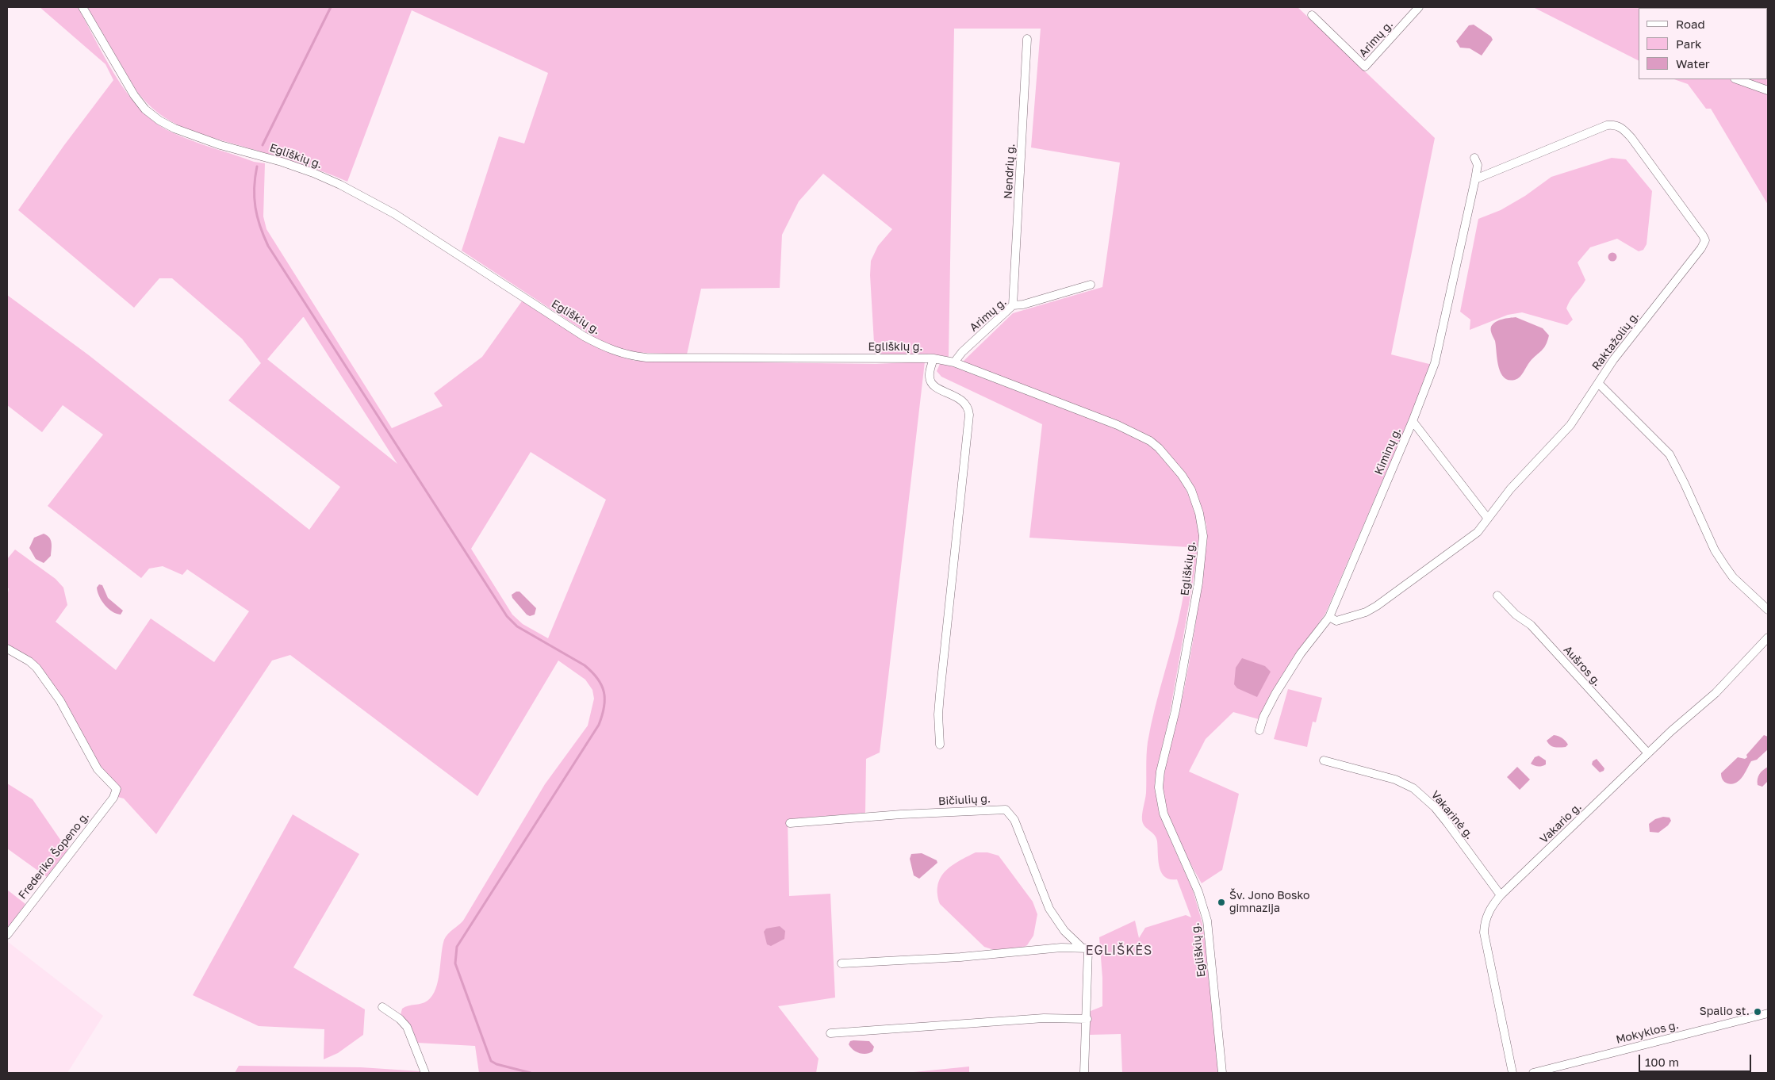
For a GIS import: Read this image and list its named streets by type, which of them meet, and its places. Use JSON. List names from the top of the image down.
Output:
{
  "streets": {
    "street": [
      "Arimų g.",
      "Egliškių g.",
      "Nendrių g.",
      "Raktažolių g.",
      "Kiminų g.",
      "Aušros g.",
      "Bičiulių g.",
      "Vakarinė g.",
      "Vakario g.",
      "Frederiko Šopeno g.",
      "Mokyklos g."
    ]
  },
  "crossings": [
    ["Arimų g.", "Egliškių g."],
    ["Arimų g.", "Nendrių g."],
    ["Raktažolių g.", "Kiminų g."],
    ["Aušros g.", "Vakario g."],
    ["Vakarinė g.", "Vakario g."]
  ],
  "districts": ["EGLIŠKĖS"],
  "places": ["Šv. Jono Bosko gimnazija", "Spalio st."],
  "legend": ["Road", "Park", "Water"],
  "scale_bar": "100 m"
}
